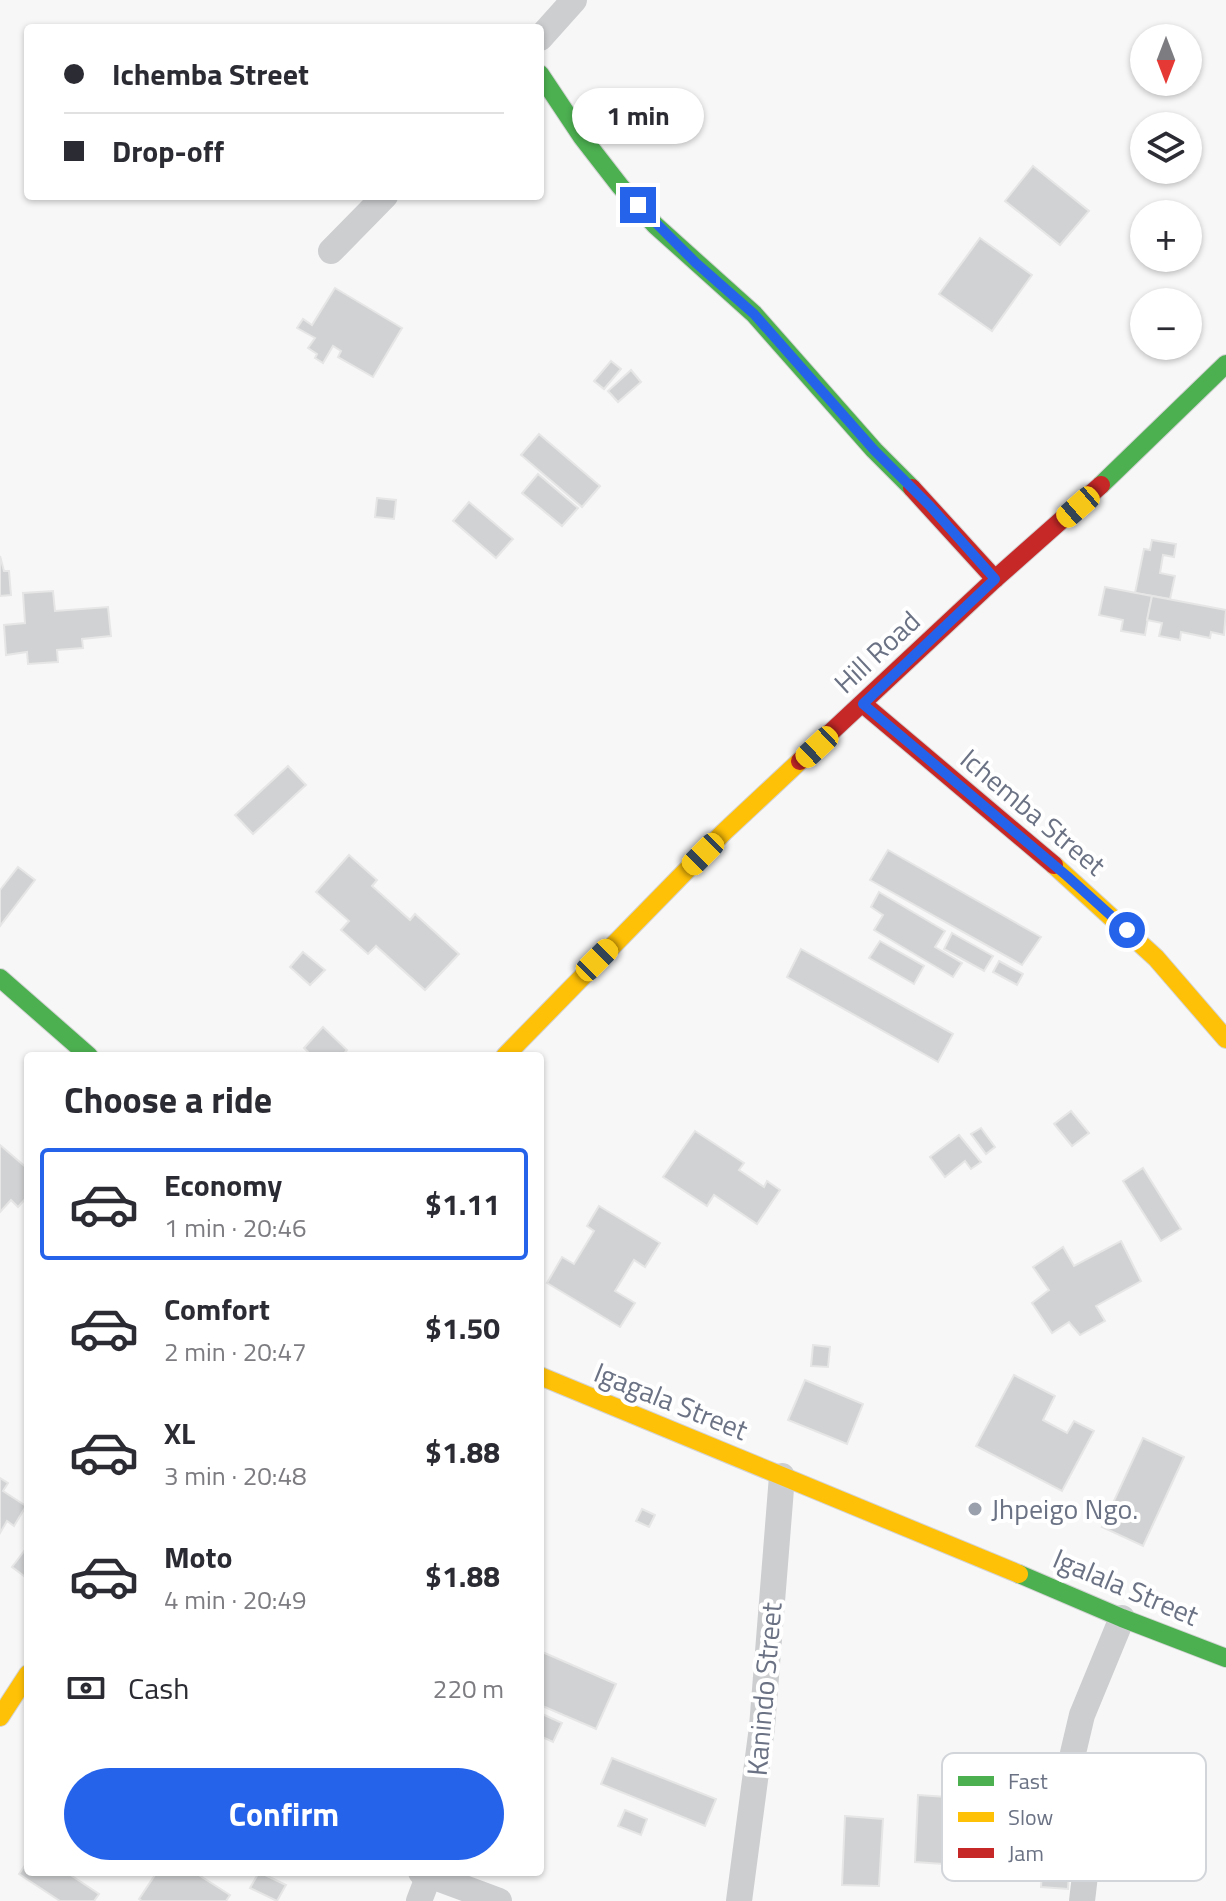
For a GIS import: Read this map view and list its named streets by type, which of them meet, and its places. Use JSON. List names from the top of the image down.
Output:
{
  "streets": {
    "street": [
      "Hill Road",
      "Ichemba Street",
      "Igagala Street",
      "Igalala Street",
      "Kanindo Street"
    ]
  },
  "crossings": [
    ["Hill Road", "Ichemba Street"],
    ["Igagala Street", "Igalala Street"],
    ["Igagala Street", "Kanindo Street"],
    ["Igalala Street", "Kanindo Street"]
  ],
  "places": ["Jhpeigo Ngo."],
  "legend": ["Fast", "Slow", "Jam"],
  "north": "bottom",
  "page": {
    "map_buttons": ["+", "−"],
    "banner": ["Ichemba Street", "Drop-off"],
    "bubble": "1 min",
    "heading": "Choose a ride",
    "list": [
      {
        "name": "Economy",
        "note": "1 min · 20:46",
        "value": "$1.11"
      },
      {
        "name": "Comfort",
        "note": "2 min · 20:47",
        "value": "$1.50"
      },
      {
        "name": "XL",
        "note": "3 min · 20:48",
        "value": "$1.88"
      },
      {
        "name": "Moto",
        "note": "4 min · 20:49",
        "value": "$1.88"
      }
    ],
    "pay": ["Cash", "220 m"],
    "buttons": "Confirm"
  }
}
